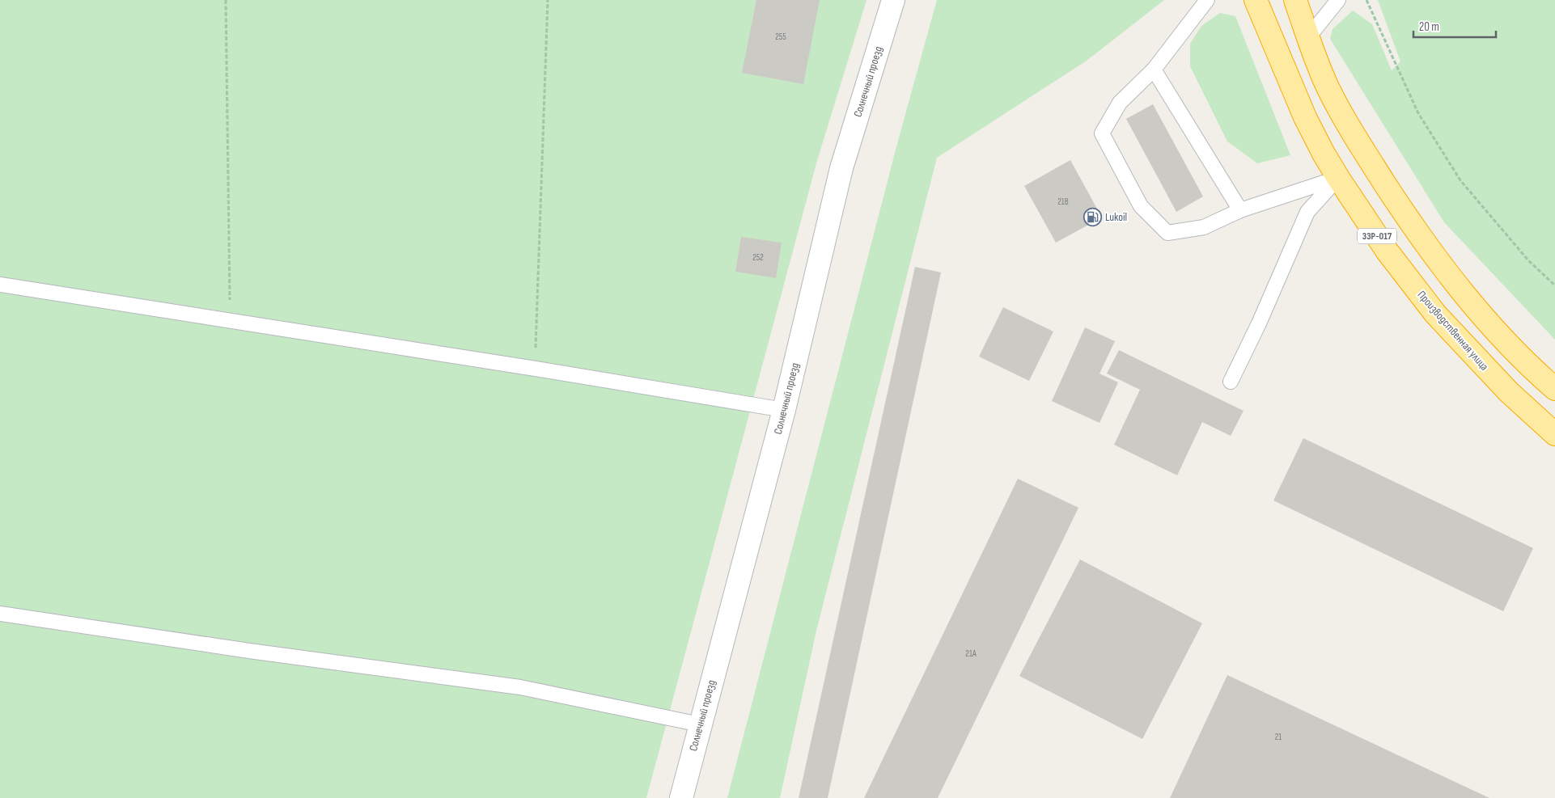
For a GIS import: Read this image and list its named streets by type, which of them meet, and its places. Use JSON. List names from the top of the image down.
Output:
{
  "streets": {
    "highway": ["33Р-017", "Производственная улица"],
    "street": ["Солнечный проезд"]
  },
  "places": {
    "fuel station": ["Lukoil"]
  },
  "house_numbers": [
    "255",
    "21В",
    "252",
    "21А",
    "21"
  ],
  "scale_bar": "20 m"
}
